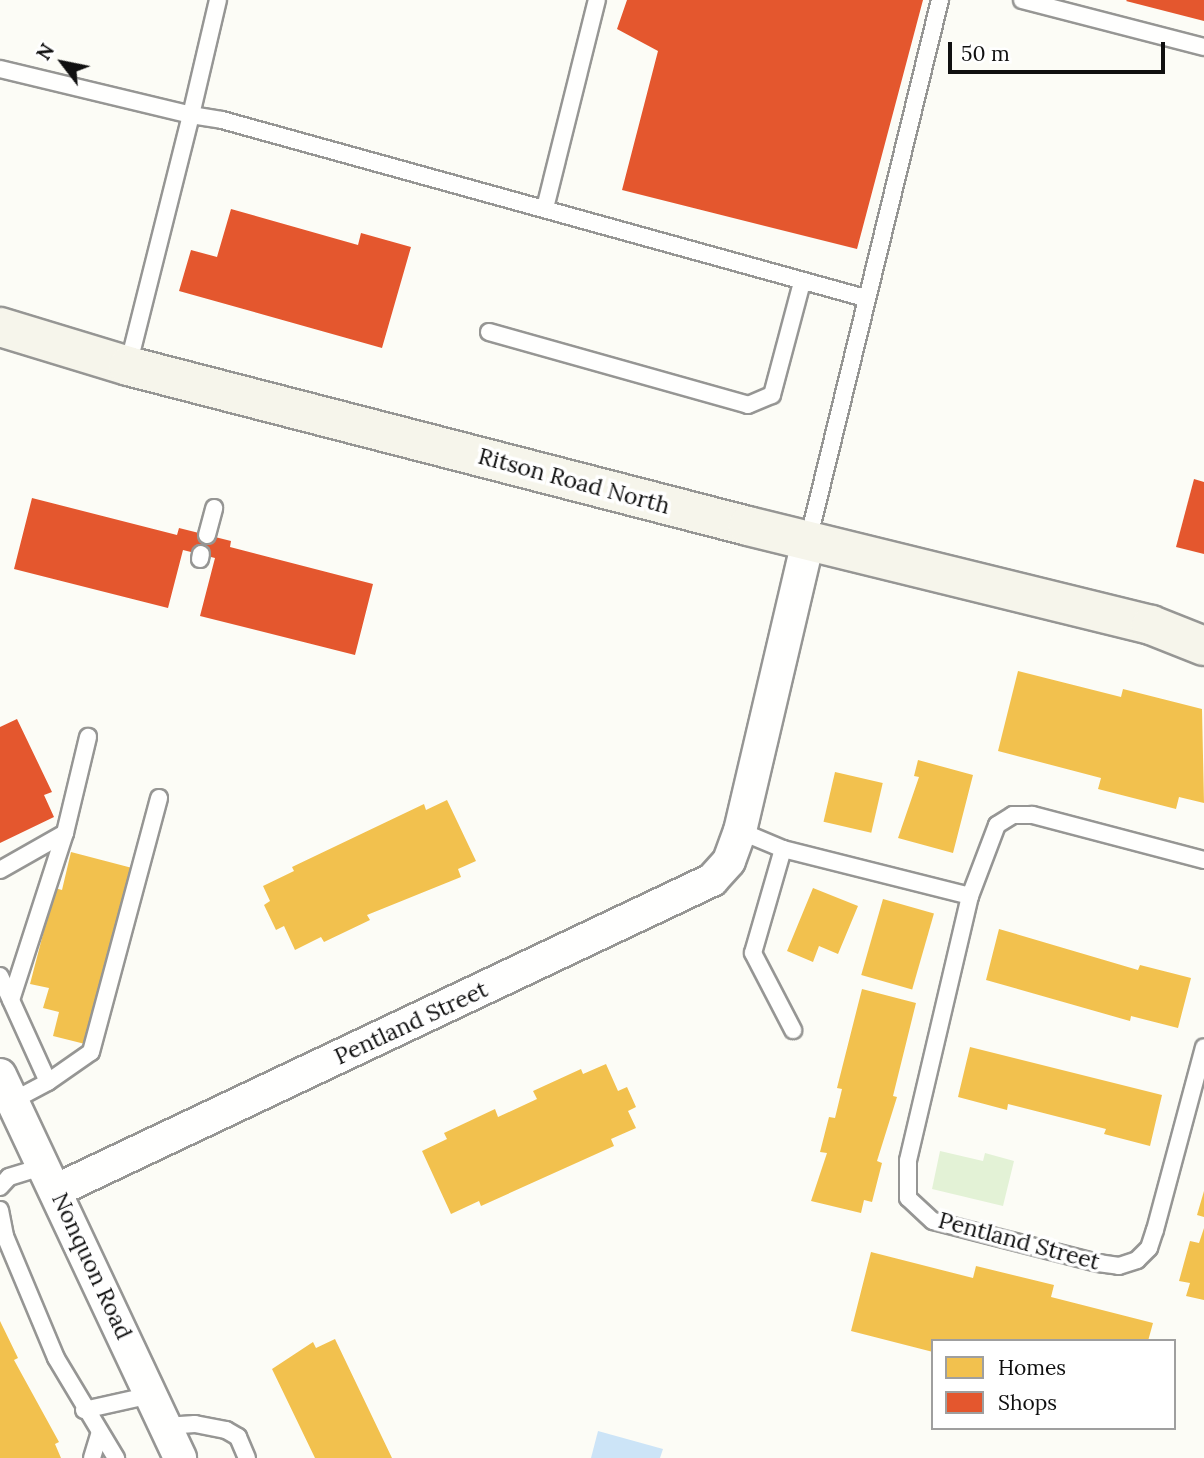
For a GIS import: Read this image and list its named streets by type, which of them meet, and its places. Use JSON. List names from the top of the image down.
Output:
{
  "streets": {
    "main road": ["Ritson Road North"],
    "street": ["Pentland Street", "Nonquon Road"]
  },
  "crossings": [
    ["Ritson Road North", "Pentland Street"],
    ["Pentland Street", "Nonquon Road"]
  ],
  "legend": ["Homes", "Shops"],
  "scale_bar": "50 m",
  "north": "top left"
}
